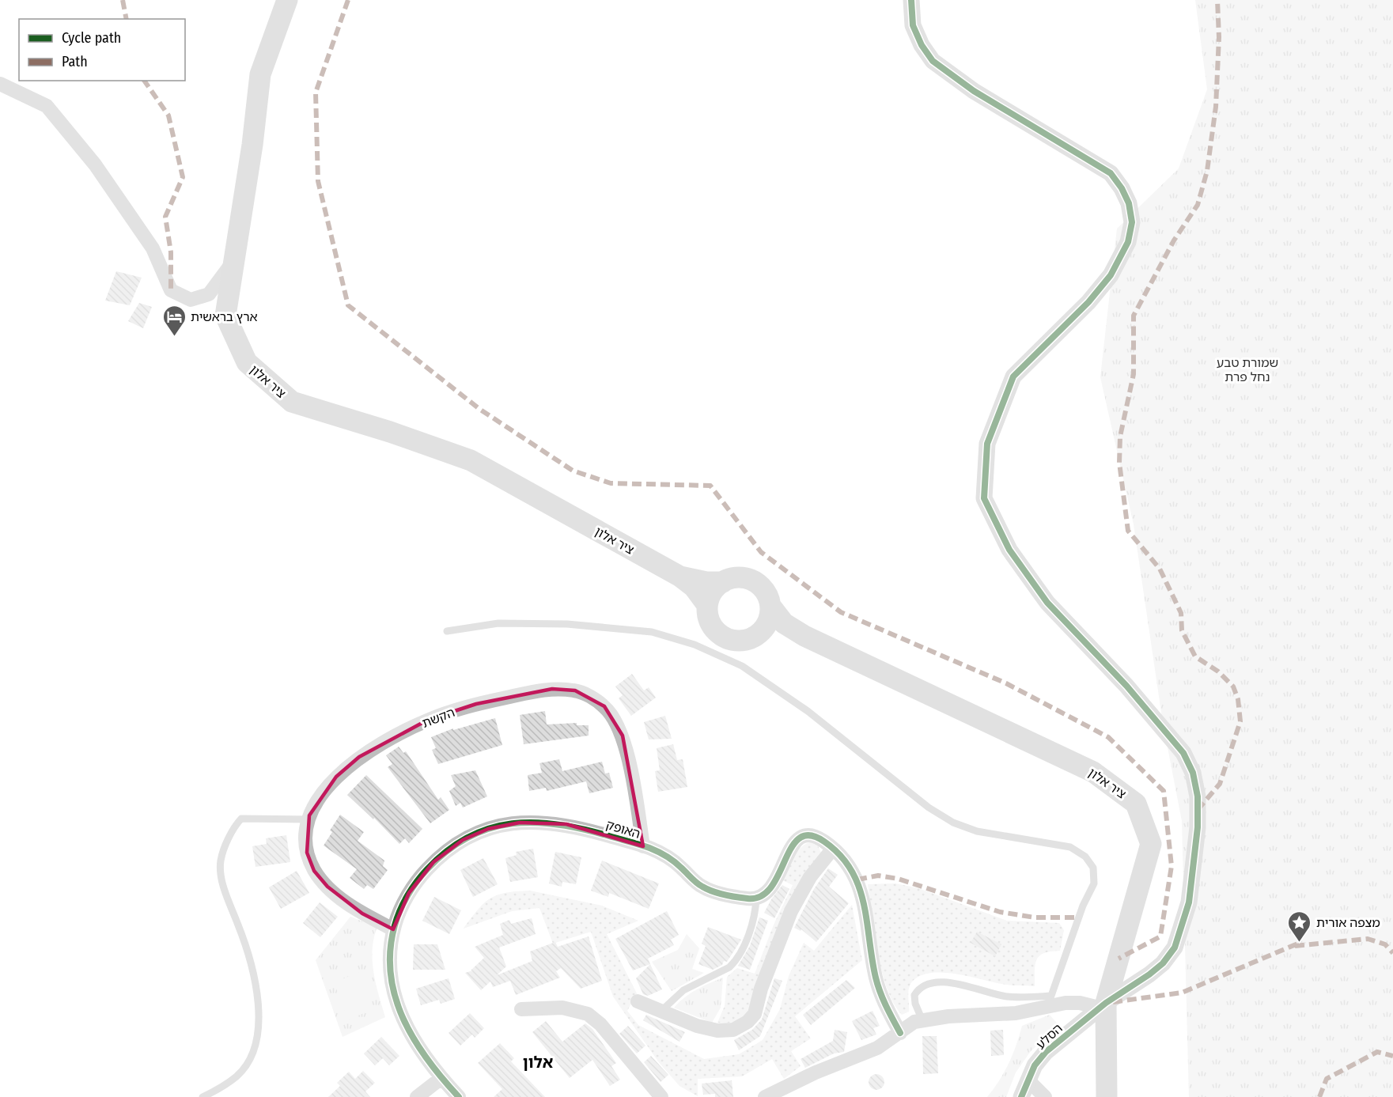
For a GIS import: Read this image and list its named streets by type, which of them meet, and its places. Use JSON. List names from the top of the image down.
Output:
{
  "streets": {
    "main road": ["ציר אלון"],
    "street": ["הקשת", "האופק", "הסלע"]
  },
  "crossings": [
    ["ציר אלון", "הסלע"],
    ["הקשת", "האופק"]
  ],
  "districts": ["אלון"],
  "parks": ["שמורת טבע נחל פרת"],
  "places": {
    "hotel": ["ארץ בראשית"],
    "place": ["מצפה אורית"]
  },
  "legend": ["Cycle path", "Path"]
}
